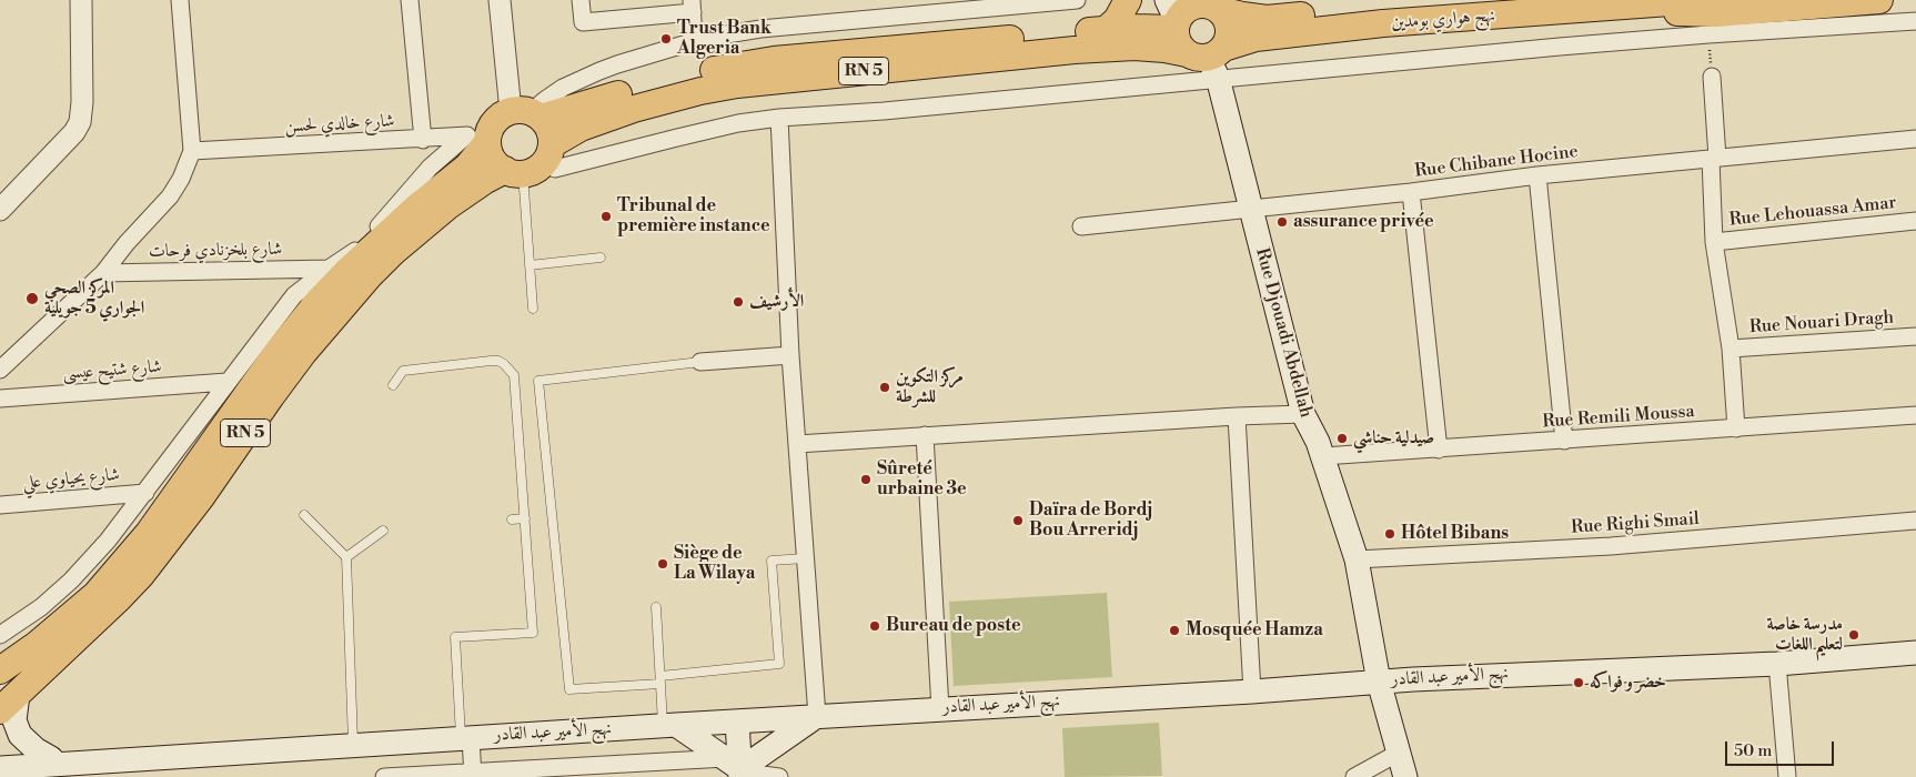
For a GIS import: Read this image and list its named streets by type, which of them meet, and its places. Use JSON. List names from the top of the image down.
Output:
{
  "streets": {
    "main road": [
      "نهج هواري بومدين",
      "RN 5",
      "Rue Djouadi Abdellah",
      "نهج الأمير عبد القادر"
    ],
    "street": [
      "شارع خالدي لحسن",
      "Rue Chibane Hocine",
      "Rue Lehouassa Amar",
      "شارع بلخزنادي فرحات",
      "Rue Nouari Dragh",
      "شارع شتيح عيسى",
      "Rue Remili Moussa",
      "شارع يحياوي علي",
      "Rue Righi Smail"
    ]
  },
  "crossings": [
    ["نهج هواري بومدين", "RN 5"],
    ["نهج هواري بومدين", "Rue Djouadi Abdellah"],
    ["RN 5", "شارع خالدي لحسن"],
    ["RN 5", "Rue Djouadi Abdellah"],
    ["Rue Chibane Hocine", "Rue Djouadi Abdellah"],
    ["Rue Djouadi Abdellah", "Rue Remili Moussa"],
    ["Rue Djouadi Abdellah", "Rue Righi Smail"],
    ["Rue Djouadi Abdellah", "نهج الأمير عبد القادر"]
  ],
  "places": [
    "Trust Bank Algeria",
    "Tribunal de première instance",
    "assurance privée",
    "المركز الصحي الجواري 5 جويلية",
    "الأرشيف",
    "مركز التكوين للشرطة",
    "صيدلية حناشي",
    "Sûreté urbaine 3e",
    "Daïra de Bordj Bou Arreridj",
    "Hôtel Bibans",
    "Siège de La Wilaya",
    "Bureau de poste",
    "Mosquée Hamza",
    "مدرسة خاصة لتعليم اللغات",
    "خضر و فواكه"
  ],
  "scale_bar": "50 m"
}
